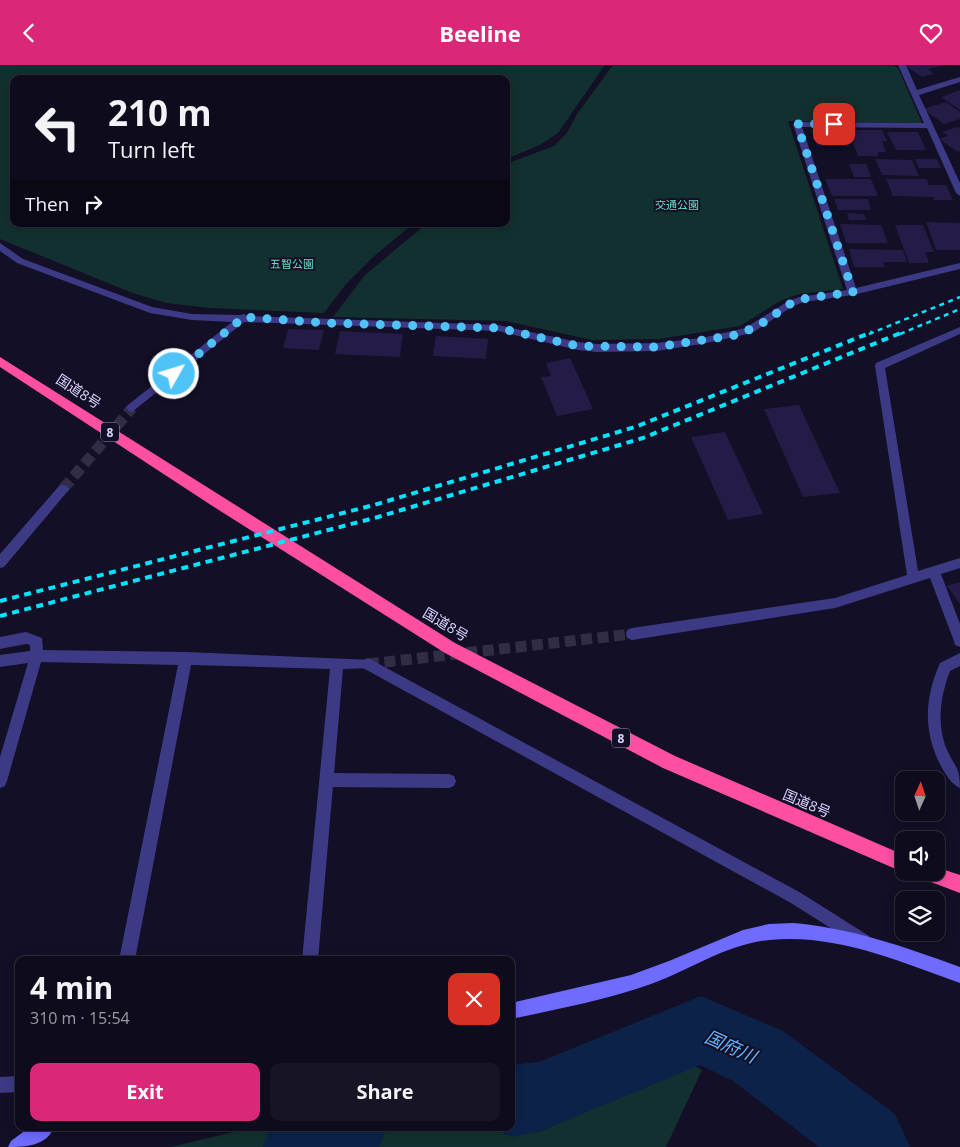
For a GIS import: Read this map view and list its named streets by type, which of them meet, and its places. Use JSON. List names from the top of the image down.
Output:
{
  "streets": {
    "highway": ["国道8号", "8"]
  },
  "water": ["国府川"],
  "parks": ["交通公園", "五智公園"],
  "north": "top",
  "page": {
    "header": "Beeline",
    "turn": ["210 m", "Turn left"],
    "then": "Then",
    "heading": ["4 min", "310 m · 15:54"],
    "buttons": ["Exit", "Share"]
  }
}
